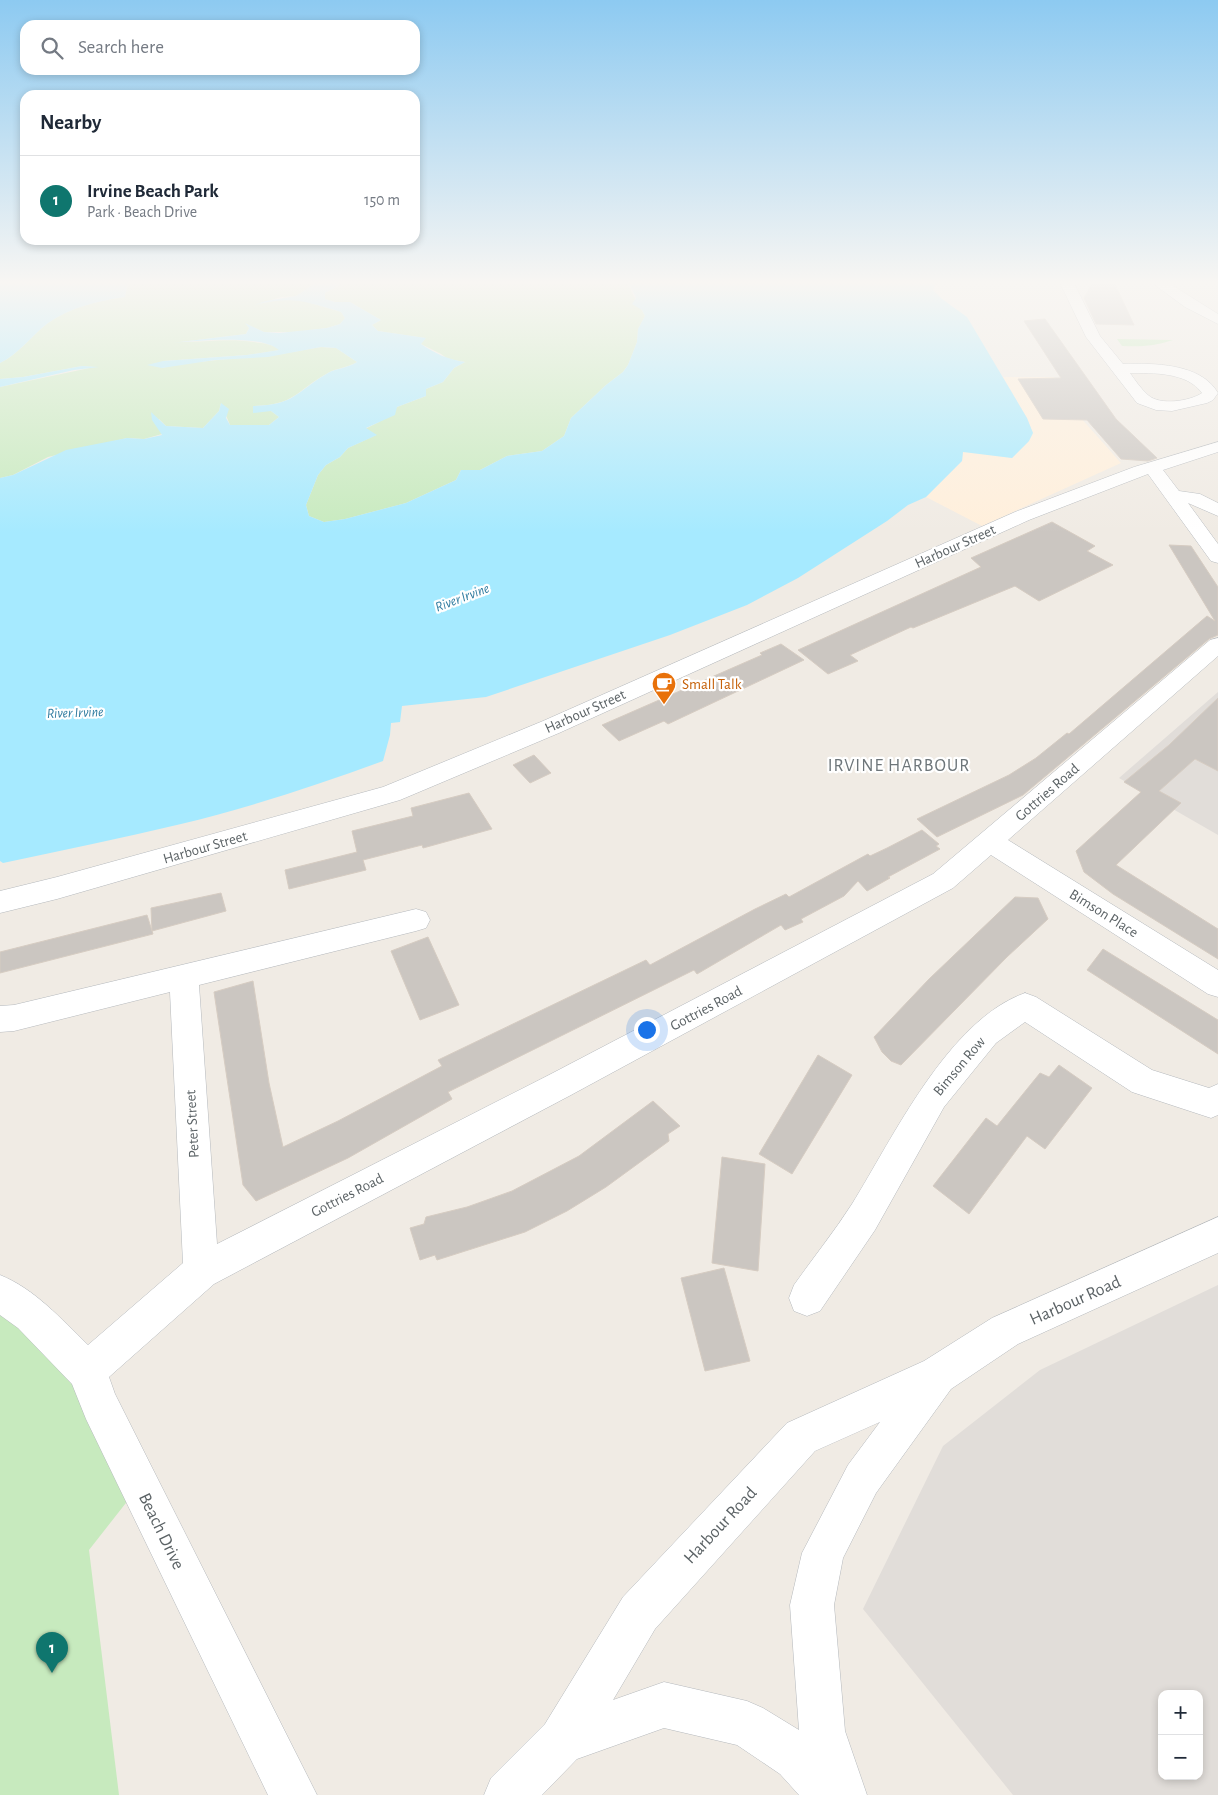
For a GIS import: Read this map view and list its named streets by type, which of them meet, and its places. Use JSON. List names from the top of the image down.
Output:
{
  "streets": {
    "street": [
      "Harbour Street",
      "Gottries Road",
      "Bimson Place",
      "Bimson Row",
      "Peter Street",
      "Harbour Road",
      "Beach Drive"
    ]
  },
  "crossings": [
    ["Gottries Road", "Bimson Place"],
    ["Gottries Road", "Peter Street"],
    ["Gottries Road", "Beach Drive"]
  ],
  "districts": ["IRVINE HARBOUR"],
  "water": ["River Irvine"],
  "places": {
    "cafe": ["Small Talk"]
  },
  "page": {
    "search": "Search here",
    "heading": "Nearby",
    "list": [
      {
        "mark": "1",
        "name": "Irvine Beach Park",
        "note": "Park · Beach Drive",
        "value": "150 m"
      }
    ],
    "pins": "1",
    "map_buttons": ["+", "−"]
  }
}
